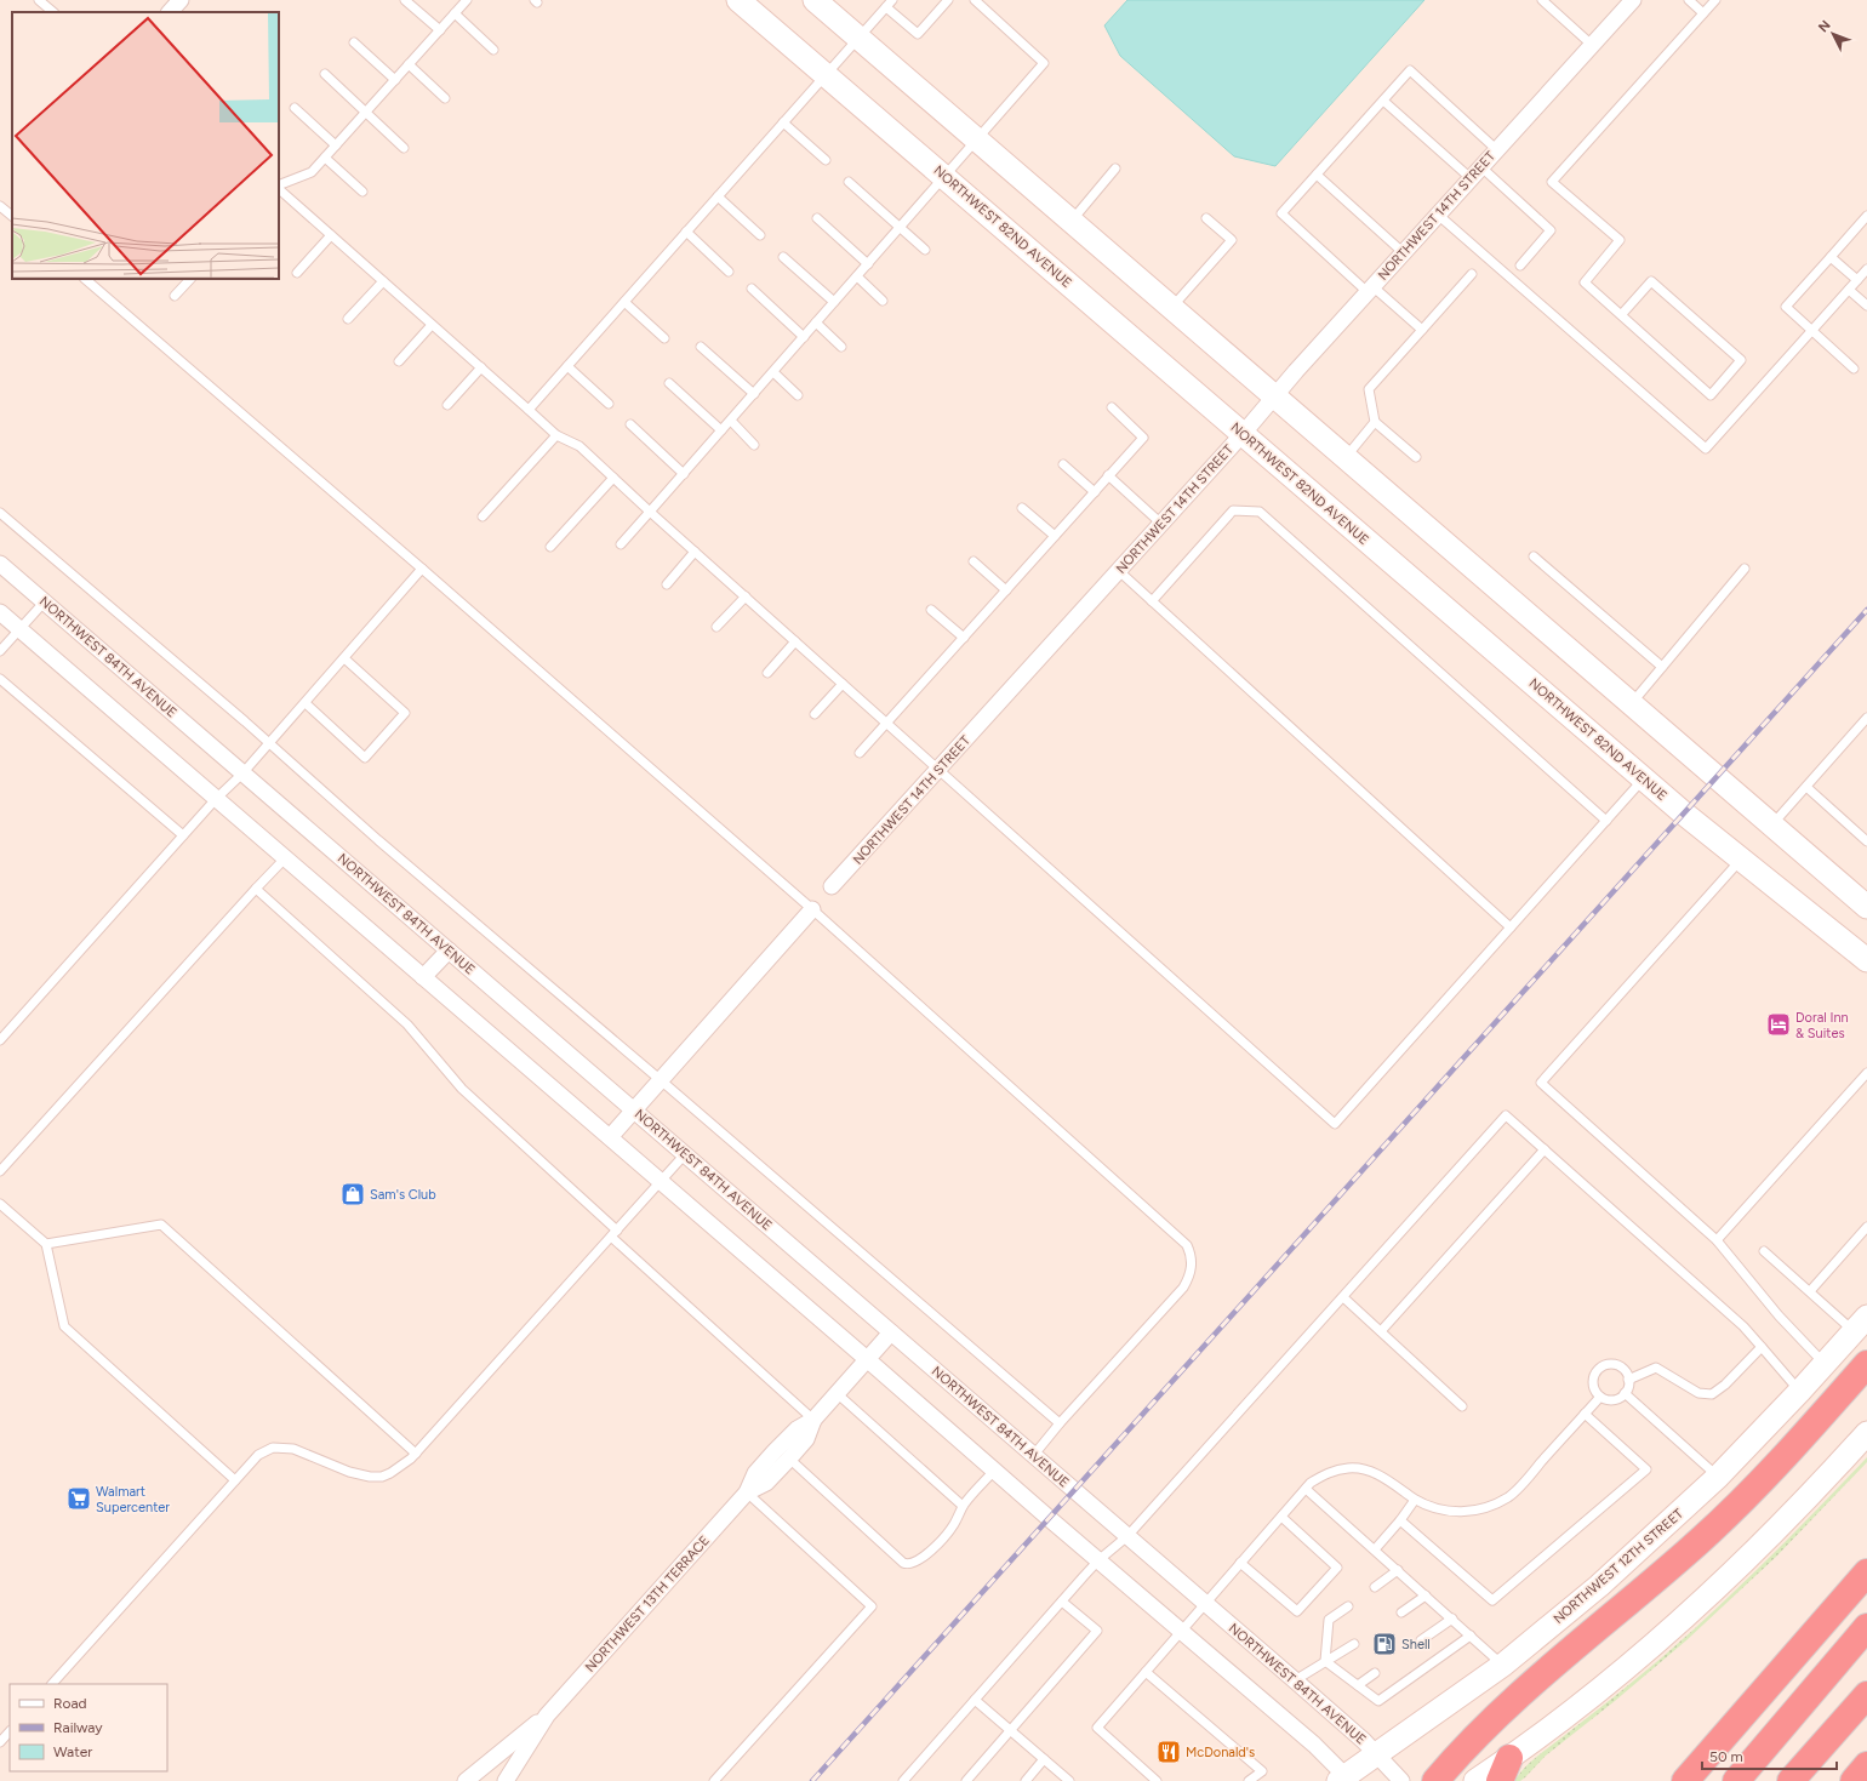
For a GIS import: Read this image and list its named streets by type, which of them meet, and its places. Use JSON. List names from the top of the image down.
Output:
{
  "streets": {
    "street": [
      "NORTHWEST 14TH STREET",
      "NORTHWEST 82ND AVENUE",
      "NORTHWEST 84TH AVENUE",
      "NORTHWEST 12TH STREET",
      "NORTHWEST 13TH TERRACE"
    ]
  },
  "crossings": [
    ["NORTHWEST 14TH STREET", "NORTHWEST 82ND AVENUE"],
    ["NORTHWEST 84TH AVENUE", "NORTHWEST 12TH STREET"],
    ["NORTHWEST 84TH AVENUE", "NORTHWEST 13TH TERRACE"]
  ],
  "places": {
    "hotel": ["Doral Inn & Suites"],
    "shop": ["Sam's Club"],
    "supermarket": ["Walmart Supercenter"],
    "fuel station": ["Shell"],
    "restaurant": ["McDonald's"]
  },
  "legend": ["Road", "Railway", "Water"],
  "scale_bar": "50 m",
  "north": "top left"
}
